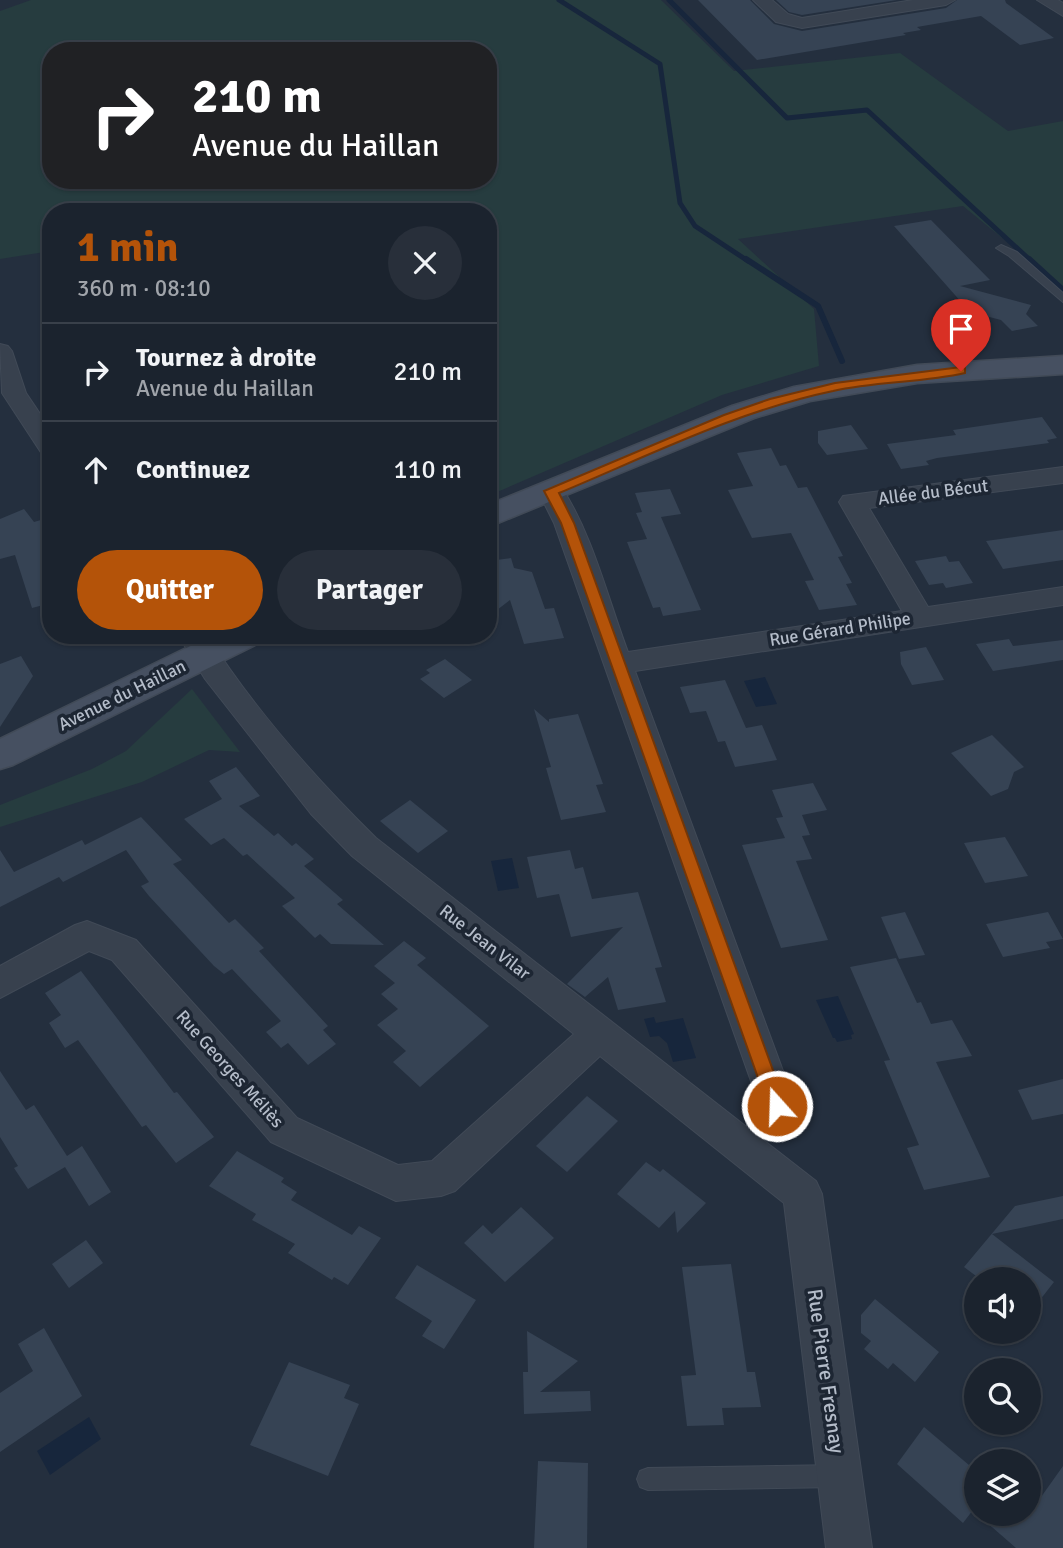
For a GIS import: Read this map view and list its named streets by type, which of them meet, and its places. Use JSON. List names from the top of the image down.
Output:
{
  "streets": {
    "street": [
      "Allée du Bécut",
      "Rue Gérard Philipe",
      "Avenue du Haillan",
      "Rue Jean Vilar",
      "Rue Georges Méliès",
      "Rue Pierre Fresnay"
    ]
  },
  "crossings": [
    ["Allée du Bécut", "Rue Gérard Philipe"],
    ["Avenue du Haillan", "Rue Jean Vilar"],
    ["Rue Jean Vilar", "Rue Georges Méliès"],
    ["Rue Jean Vilar", "Rue Pierre Fresnay"]
  ],
  "page": {
    "turn": ["210 m", "Avenue du Haillan"],
    "heading": ["1 min", "360 m · 08:10"],
    "list": [
      {
        "name": "Tournez à droite",
        "note": "Avenue du Haillan",
        "value": "210 m"
      },
      {
        "name": "Continuez",
        "value": "110 m"
      }
    ],
    "buttons": ["Quitter", "Partager"]
  }
}
